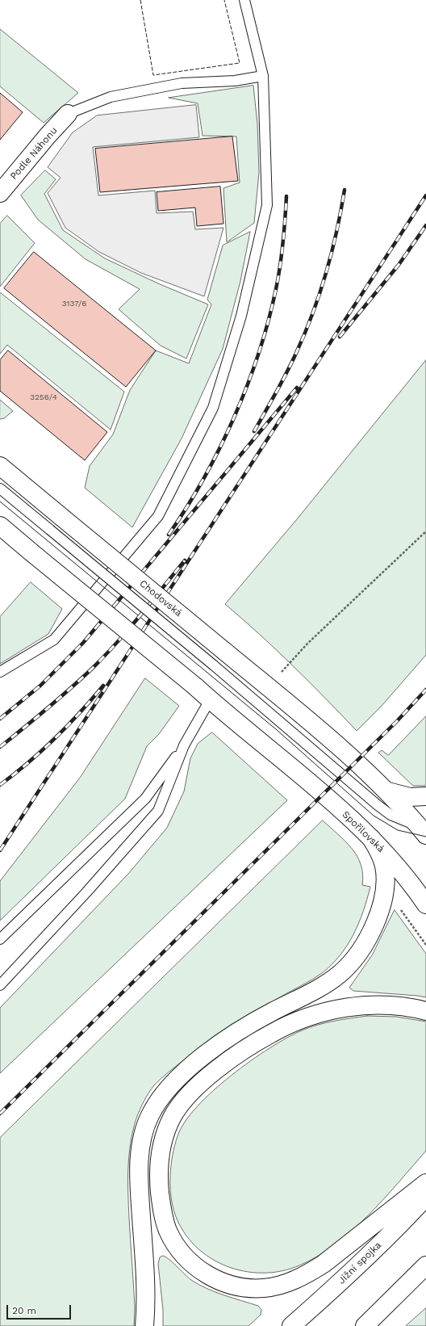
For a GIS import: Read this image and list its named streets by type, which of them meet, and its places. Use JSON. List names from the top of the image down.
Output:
{
  "streets": {
    "main road": [
      "Podle Náhonu",
      "Chodovská",
      "Spořilovská",
      "Jižní spojka"
    ]
  },
  "house_numbers": ["3137/6", "3256/4"],
  "scale_bar": "20 m"
}
